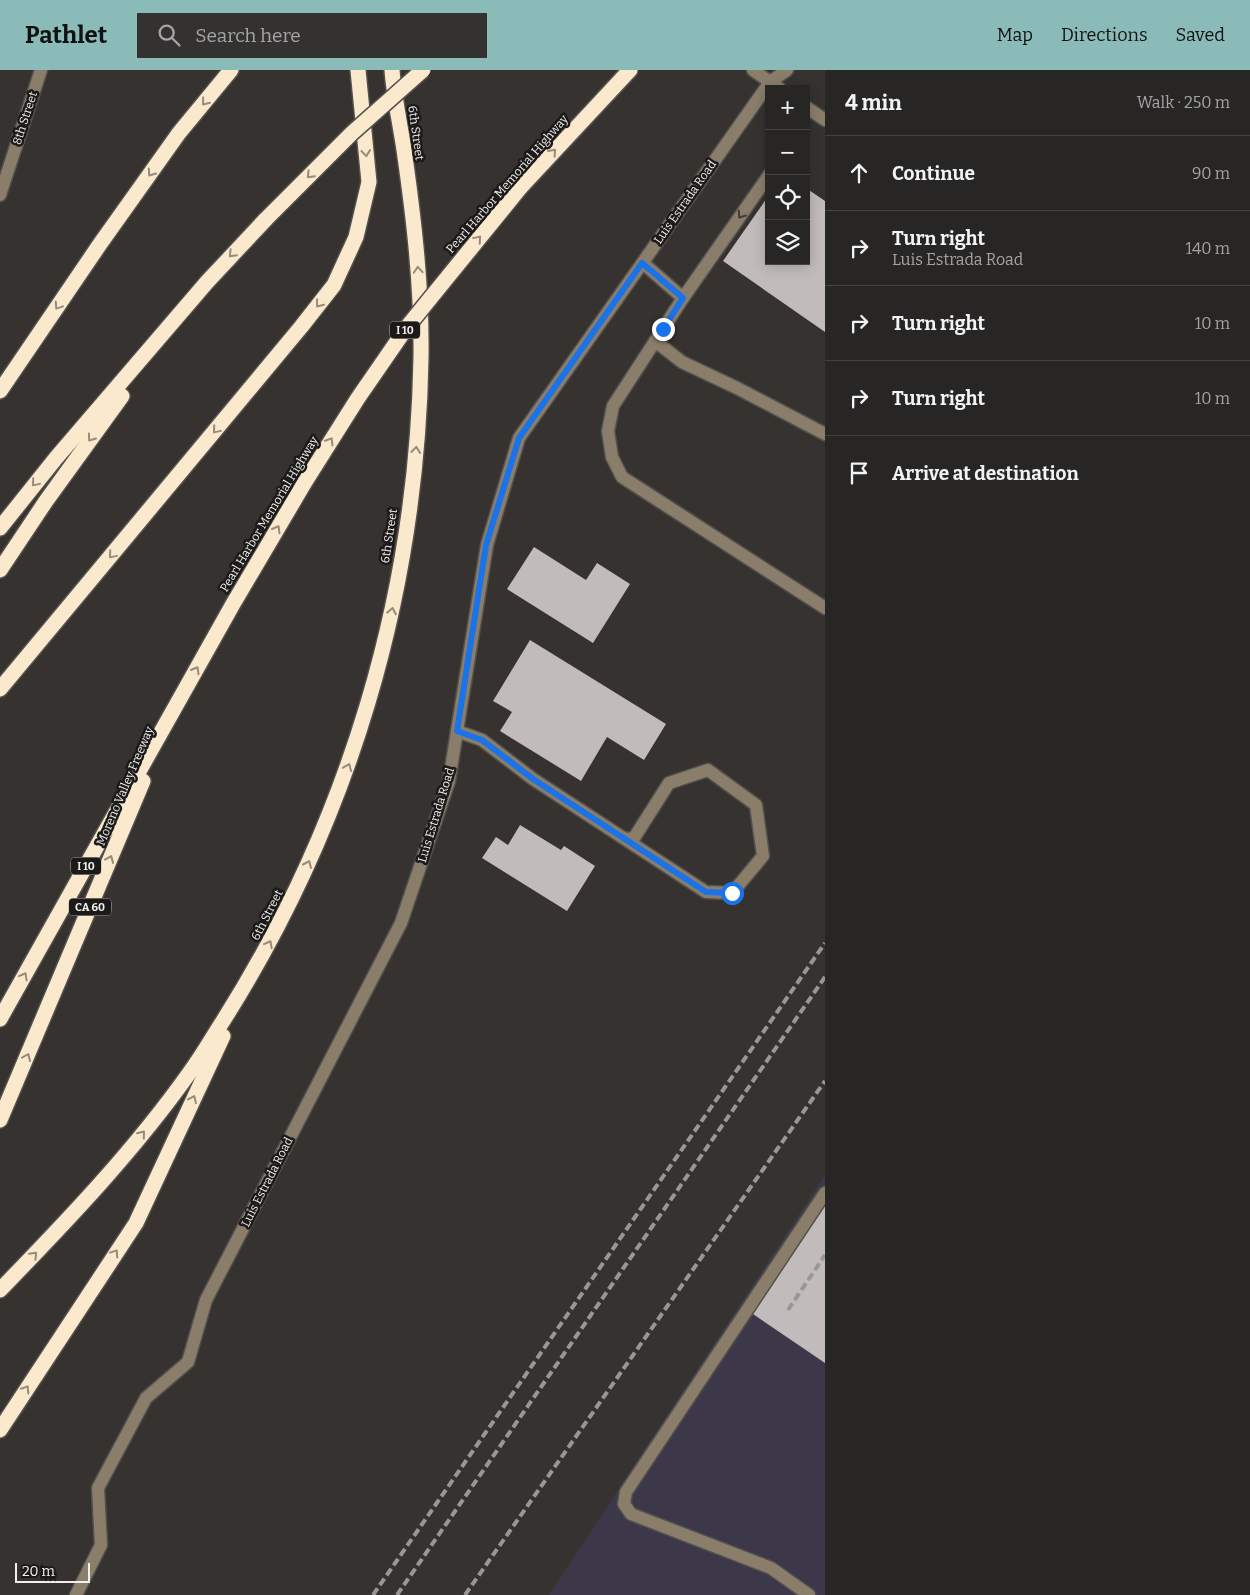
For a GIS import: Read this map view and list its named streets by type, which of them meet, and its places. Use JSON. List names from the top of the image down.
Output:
{
  "streets": {
    "highway": [
      "6th Street",
      "Pearl Harbor Memorial Highway",
      "I 10",
      "Moreno Valley Freeway",
      "CA 60"
    ],
    "street": ["8th Street", "Luis Estrada Road"]
  },
  "crossings": [
    ["Pearl Harbor Memorial Highway", "Moreno Valley Freeway"]
  ],
  "one_way": ["6th Street", "Moreno Valley Freeway"],
  "scale_bar": "20 m",
  "page": {
    "header": "Pathlet",
    "search": "Search here",
    "nav": ["Map", "Directions", "Saved"],
    "heading": ["4 min", "Walk · 250 m"],
    "map_buttons": ["+", "−"],
    "list": [
      ["Continue", "90 m"],
      ["Turn right", "Luis Estrada Road", "140 m"],
      ["Turn right", "10 m"],
      ["Turn right", "10 m"],
      "Arrive at destination"
    ],
    "scale": "20 m"
  }
}
